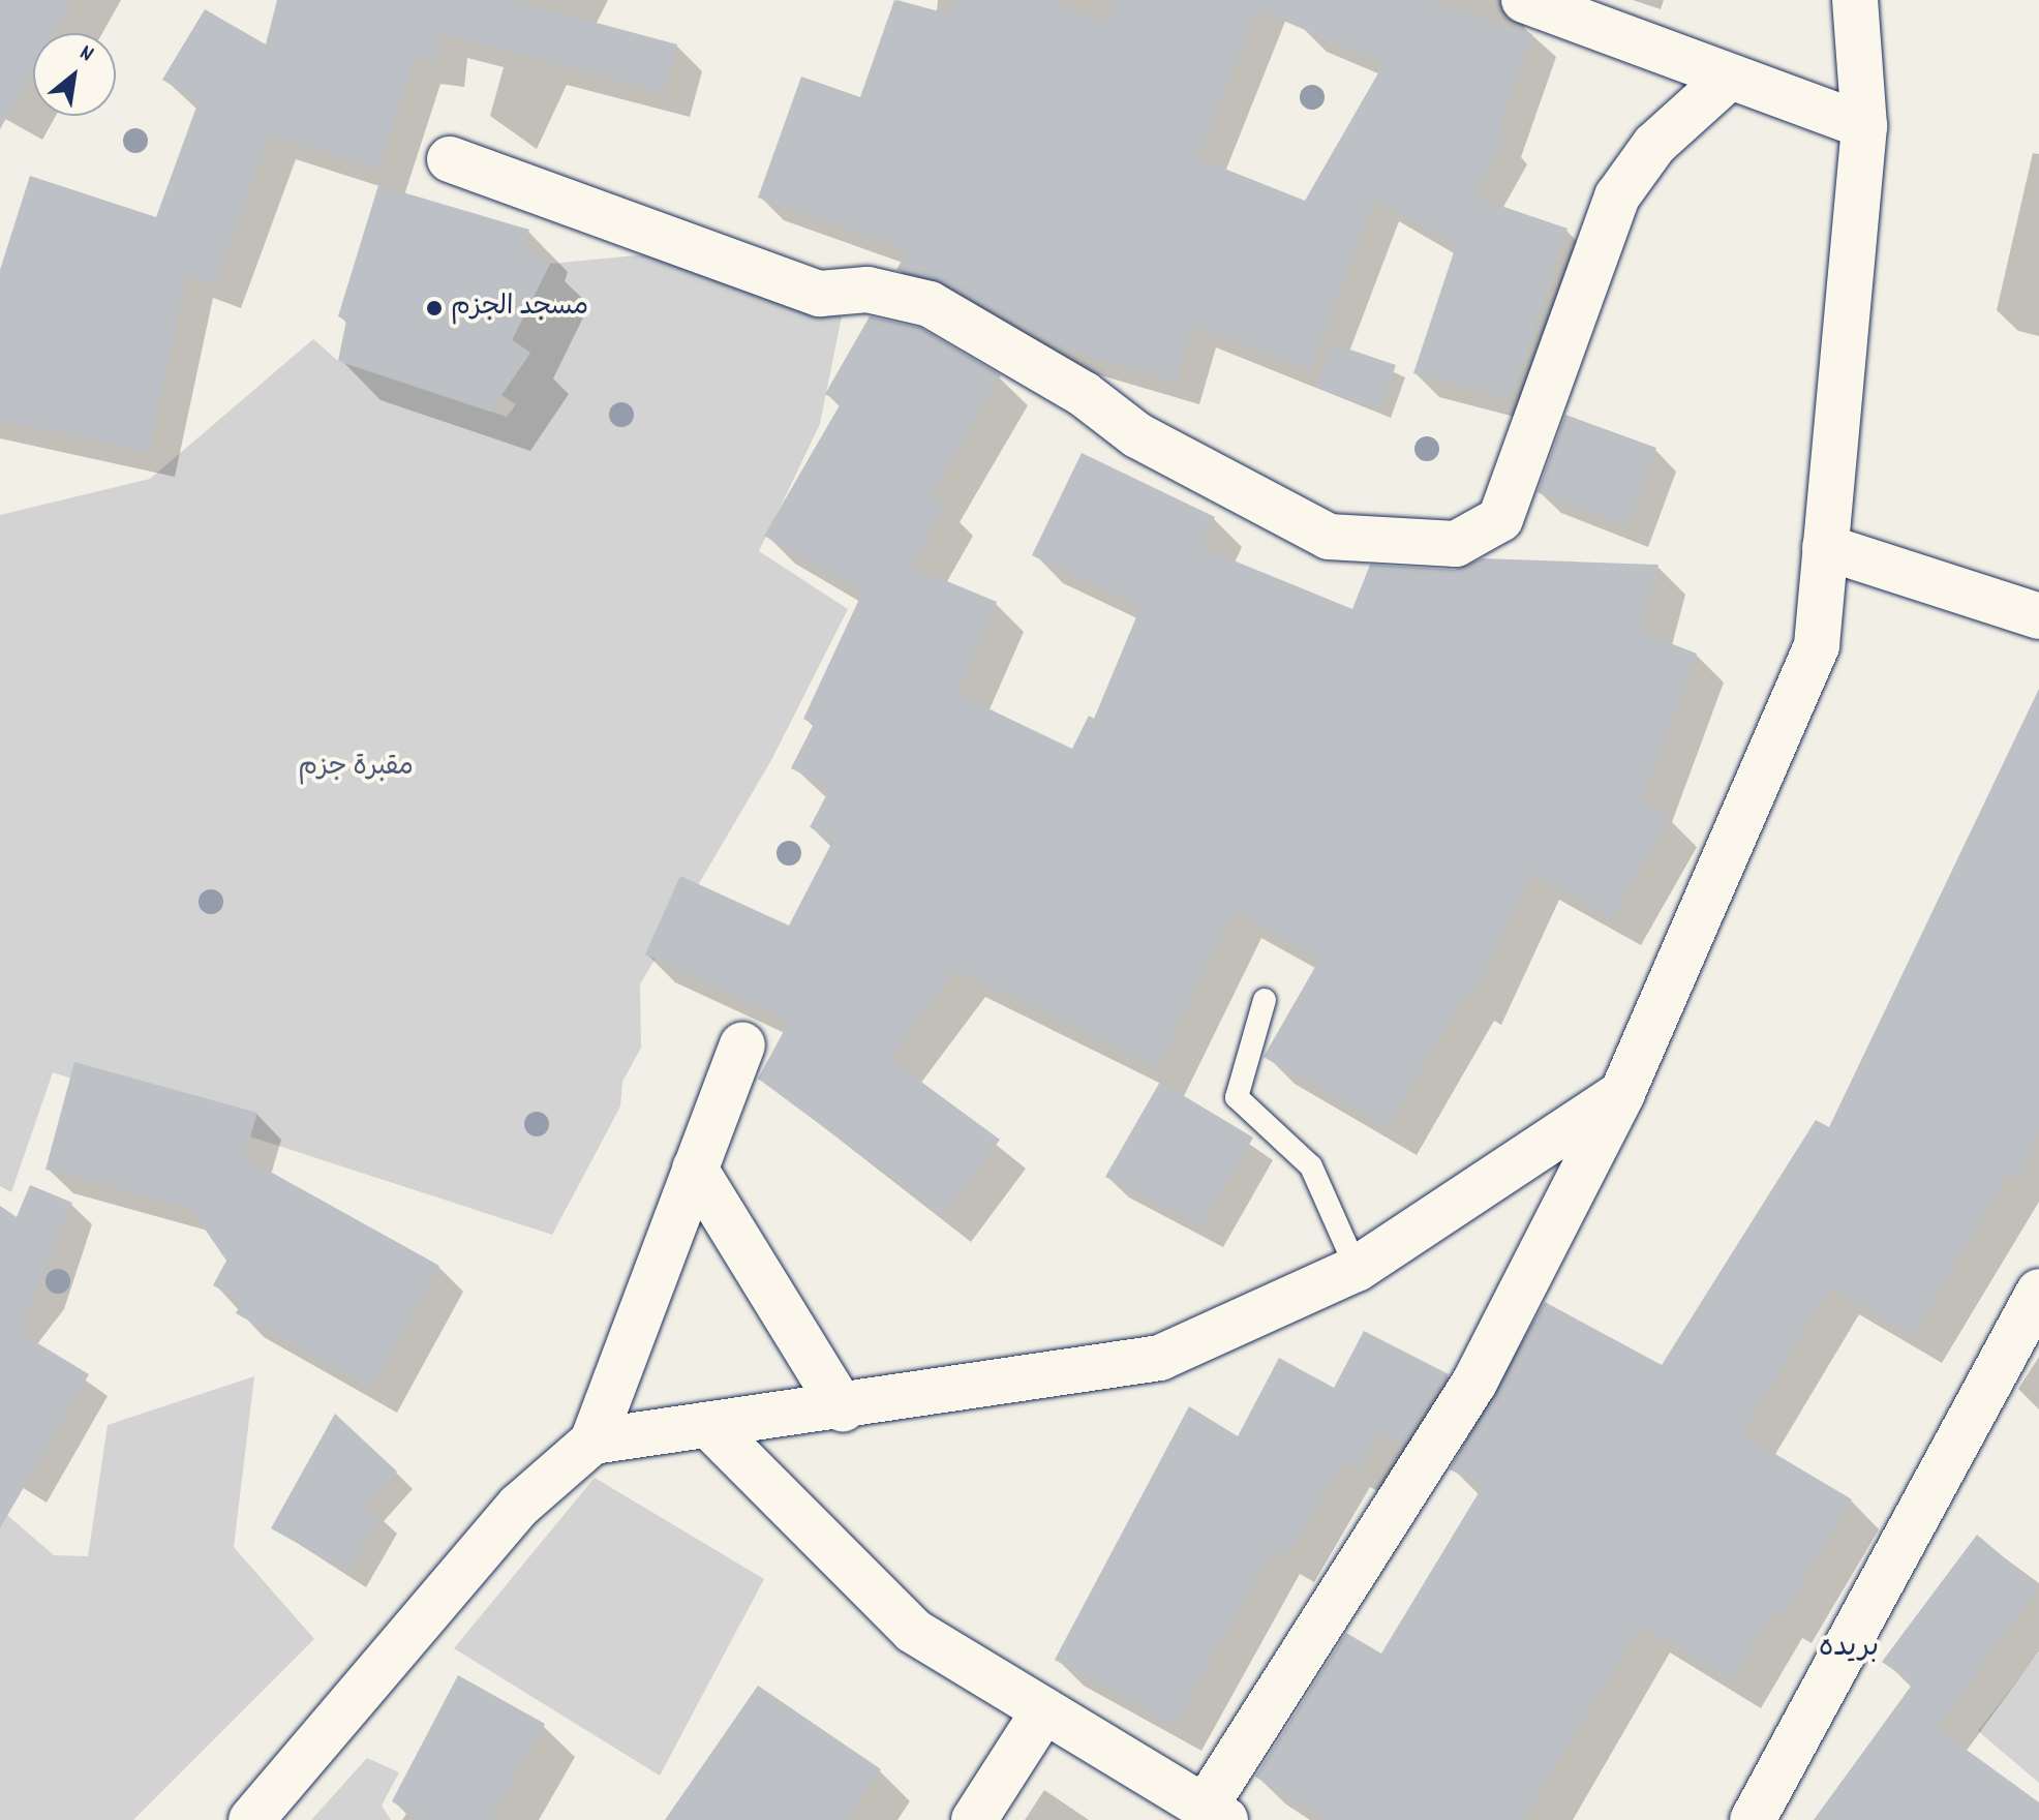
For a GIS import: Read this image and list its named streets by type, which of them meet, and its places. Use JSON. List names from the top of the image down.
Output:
{
  "districts": ["بريده"],
  "parks": ["مقبرة جزم"],
  "places": ["مسجد الجزم"],
  "north": "top right"
}
